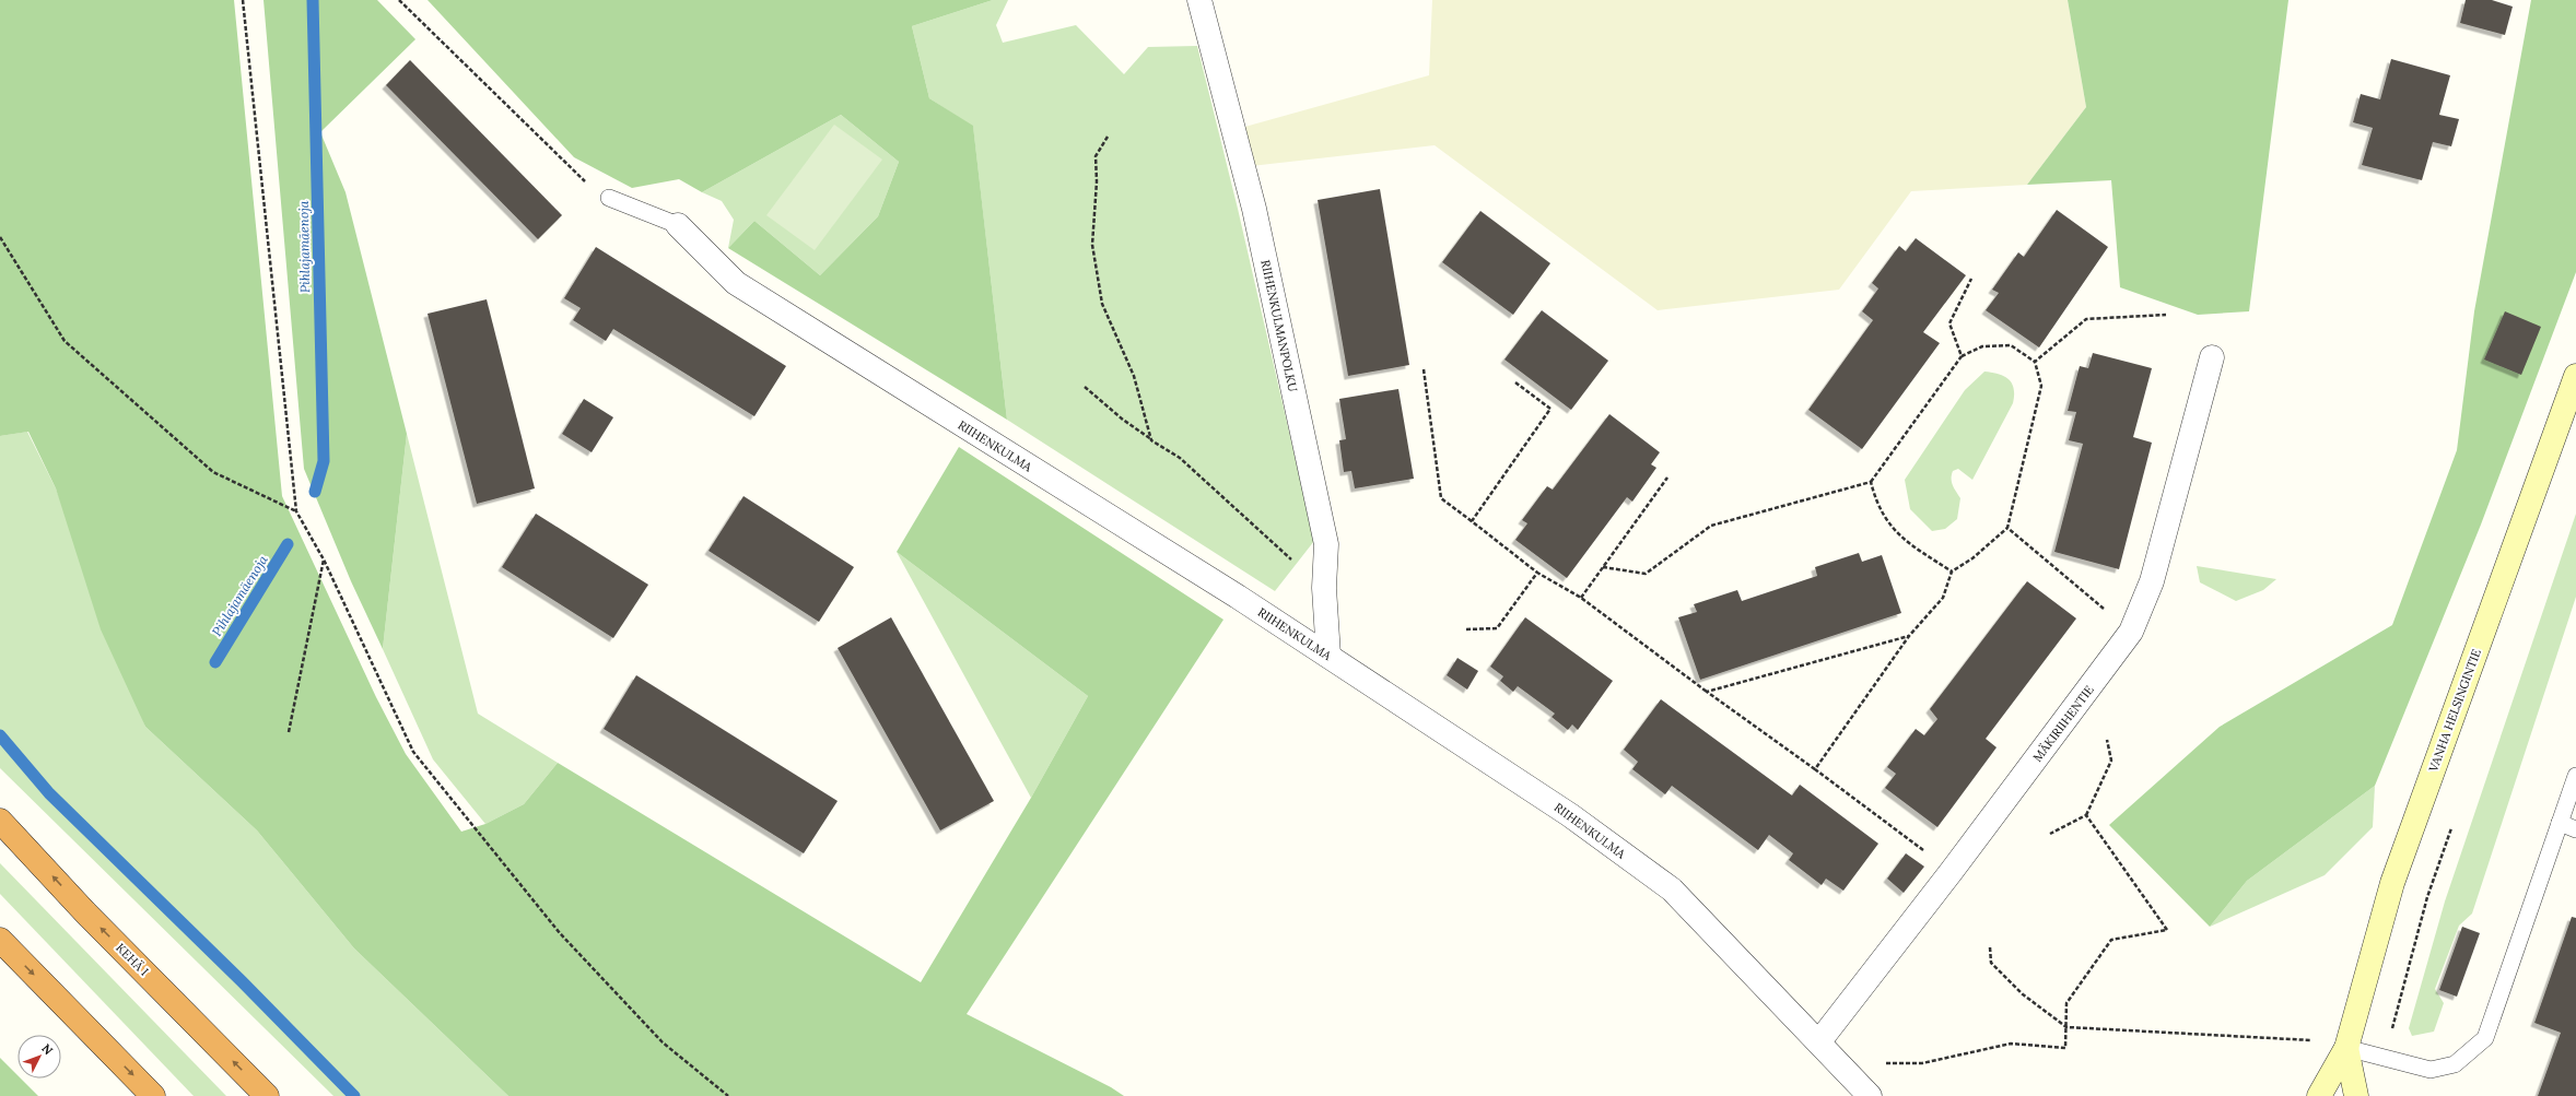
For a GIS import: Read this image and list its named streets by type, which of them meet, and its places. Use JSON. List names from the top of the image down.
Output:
{
  "streets": {
    "highway": ["KEHÄ I"],
    "main road": ["VANHA HELSINGINTIE"],
    "street": ["RIIHENKULMANPOLKU", "RIIHENKULMA", "MÄKIRIIHENTIE"]
  },
  "crossings": [
    ["RIIHENKULMANPOLKU", "RIIHENKULMA"],
    ["RIIHENKULMA", "MÄKIRIIHENTIE"]
  ],
  "water": ["Pihlajamäenoja"],
  "north": "top right"
}
